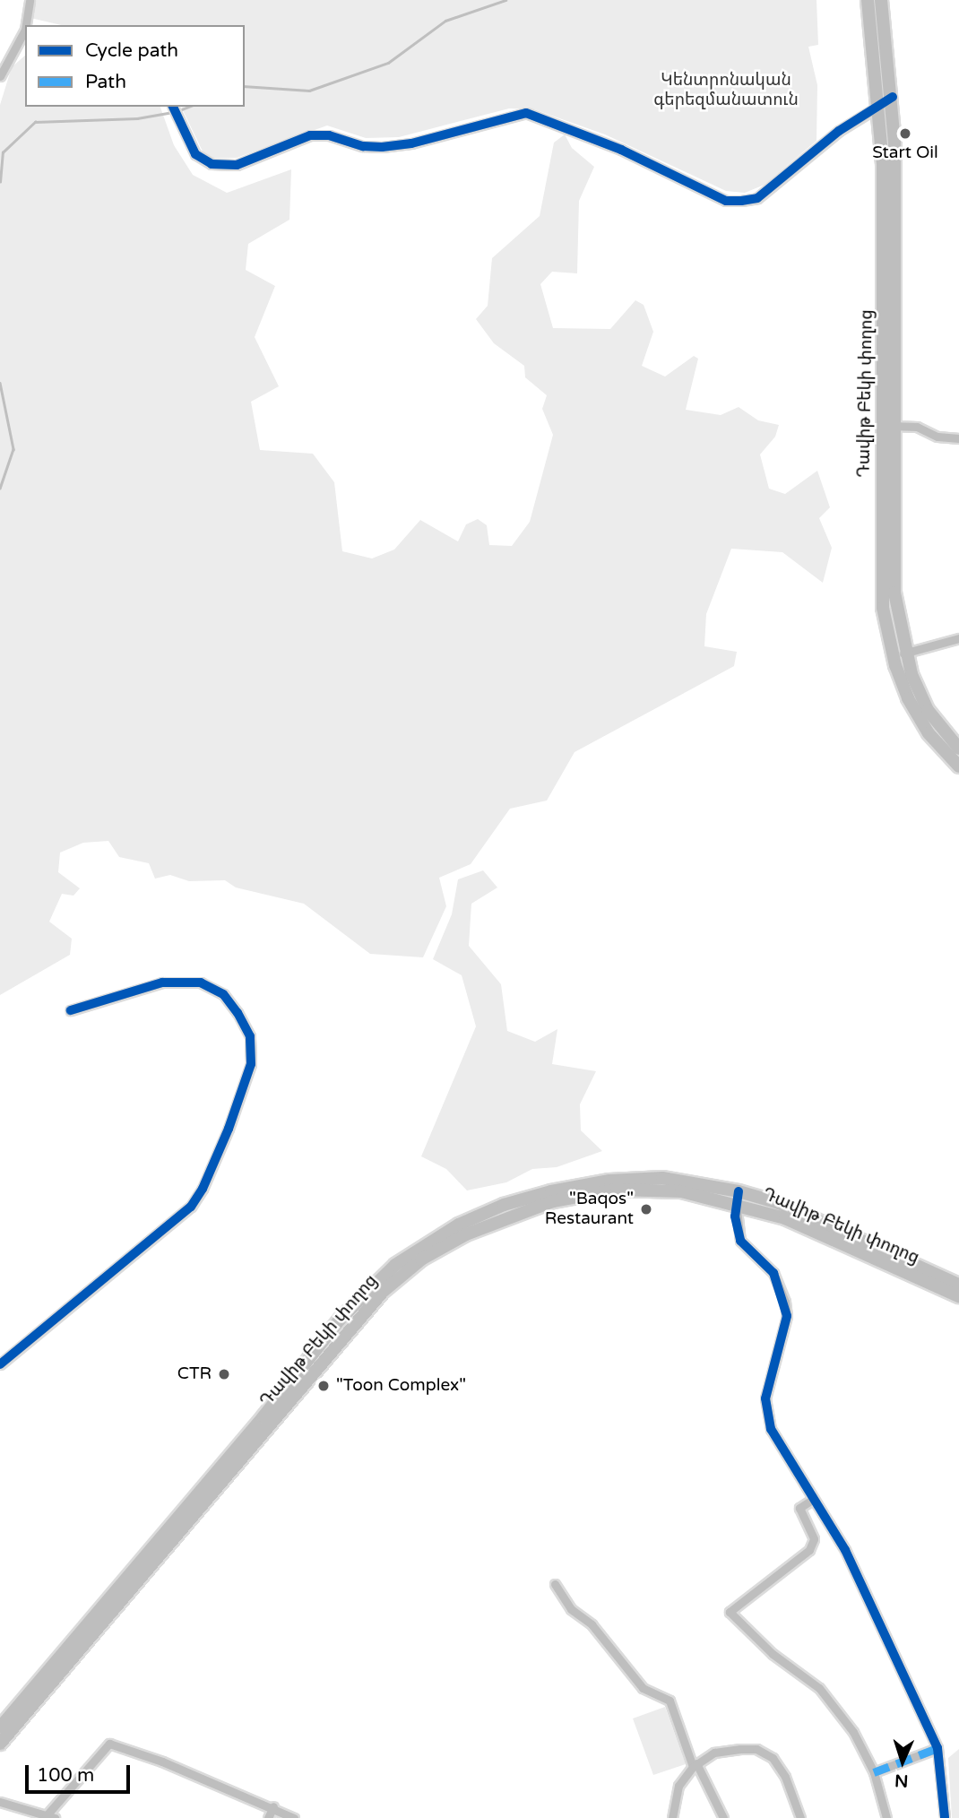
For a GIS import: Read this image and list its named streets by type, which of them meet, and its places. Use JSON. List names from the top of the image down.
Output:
{
  "streets": {
    "main road": ["Դավիթ Բեկի փողոց"]
  },
  "parks": ["Կենտրոնական գերեզմանատուն"],
  "places": [
    "Start Oil",
    "\"Baqos\" Restaurant",
    "CTR",
    "\"Toon Complex\""
  ],
  "legend": ["Cycle path", "Path"],
  "scale_bar": "100 m",
  "north": "bottom"
}
